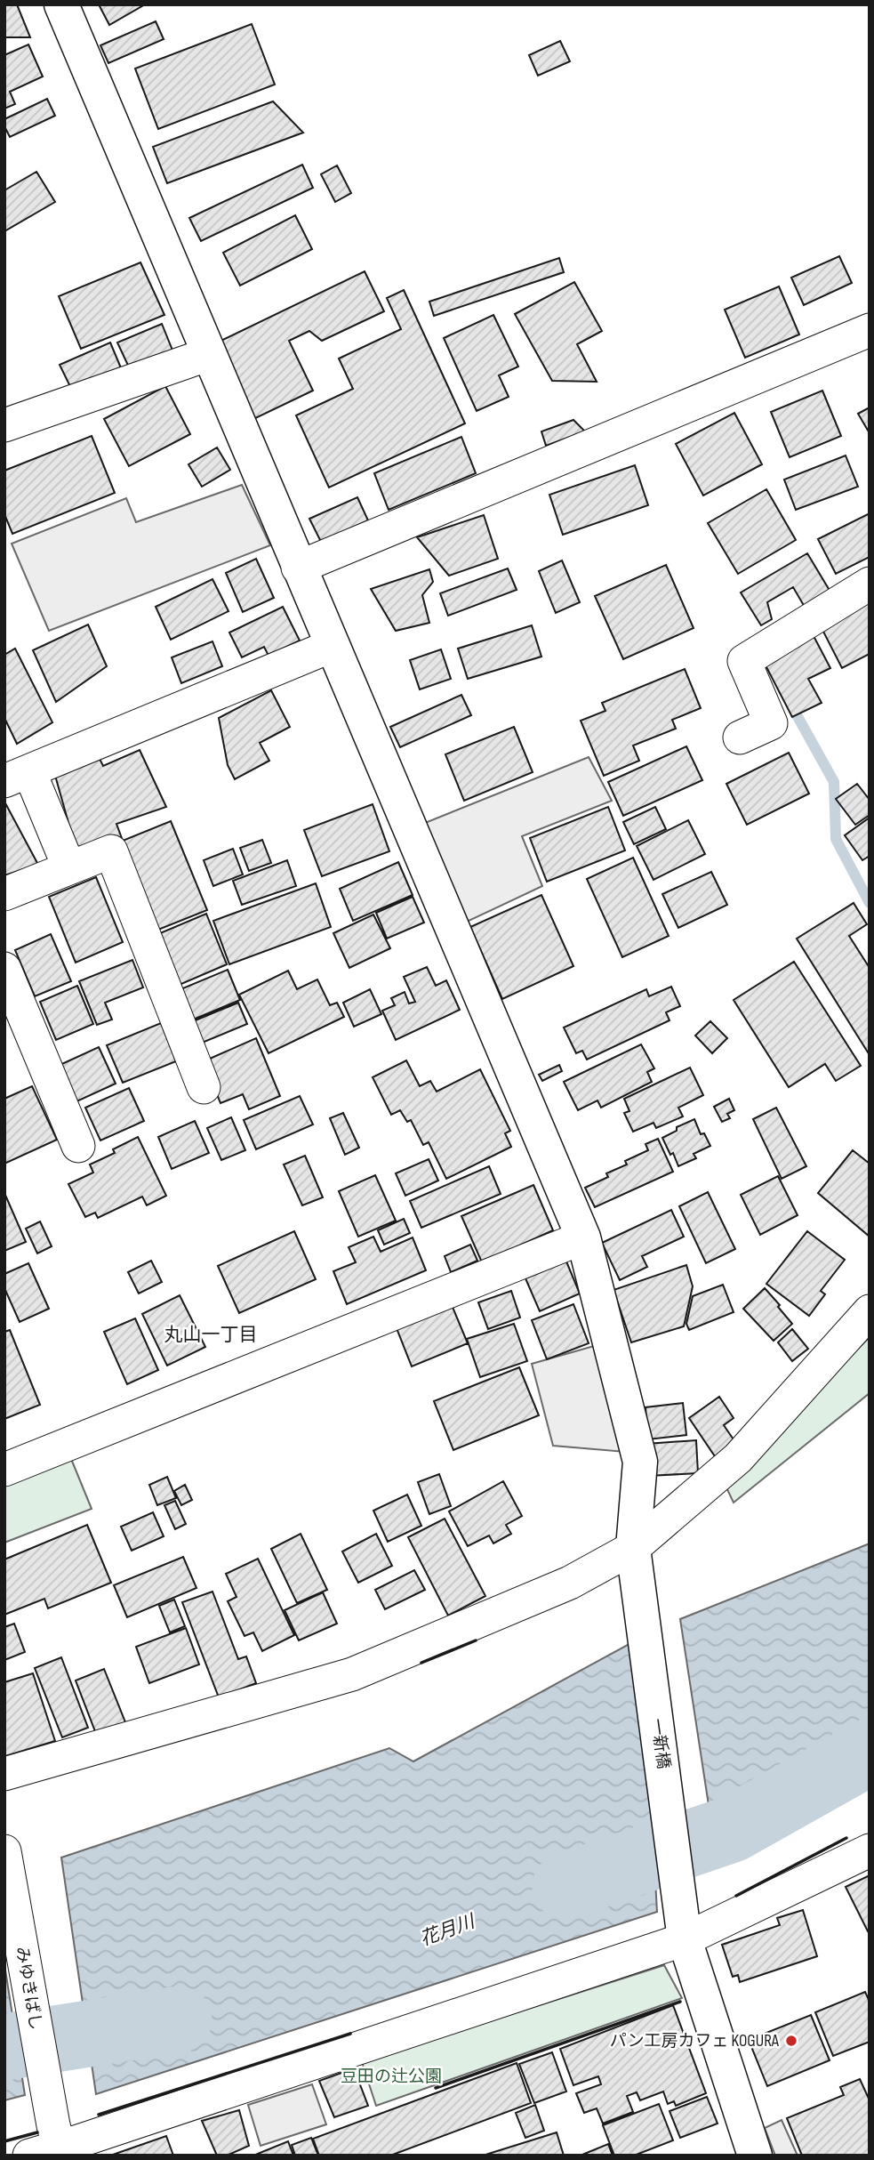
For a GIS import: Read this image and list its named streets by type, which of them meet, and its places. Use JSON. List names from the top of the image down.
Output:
{
  "streets": {
    "street": ["一新橋", "みゆきばし"]
  },
  "districts": ["丸山一丁目"],
  "water": ["花月川"],
  "parks": ["豆田の辻公園"],
  "places": ["パン工房カフェ KOGURA"]
}
